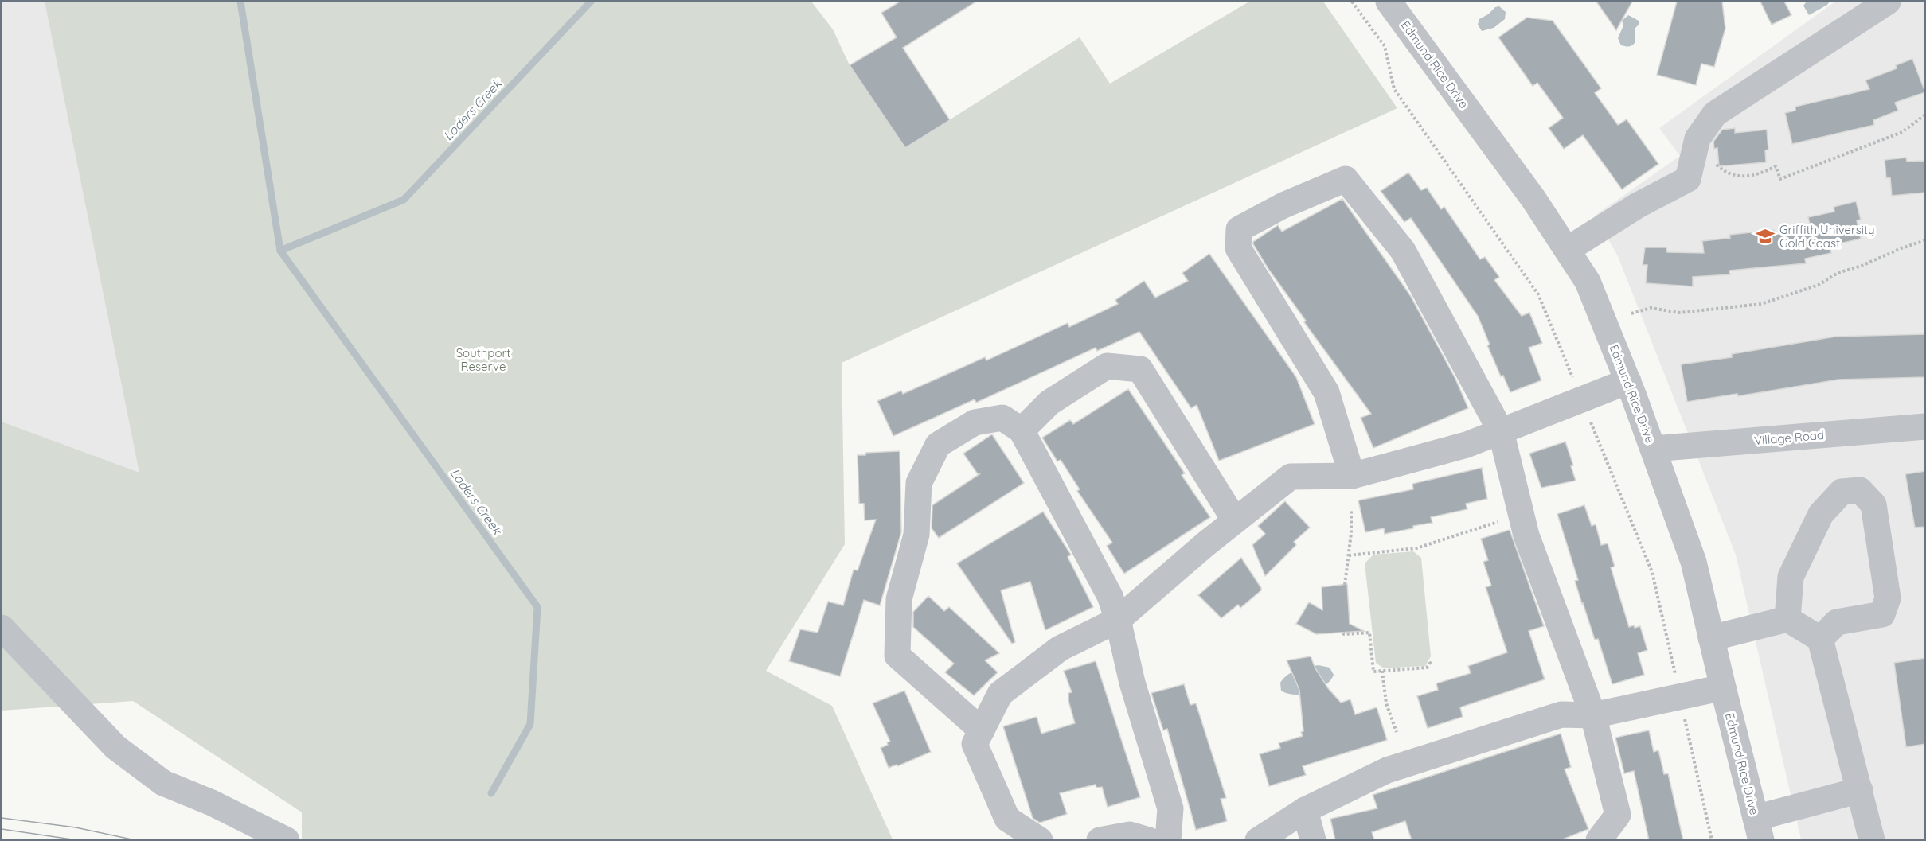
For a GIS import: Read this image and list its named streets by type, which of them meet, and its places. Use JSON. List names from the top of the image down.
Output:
{
  "streets": {
    "street": ["Edmund Rice Drive", "Village Road"]
  },
  "crossings": [
    ["Edmund Rice Drive", "Village Road"]
  ],
  "water": ["Loders Creek"],
  "parks": ["Southport Reserve"],
  "places": {
    "school or university": ["Griffith University Gold Coast"]
  }
}
